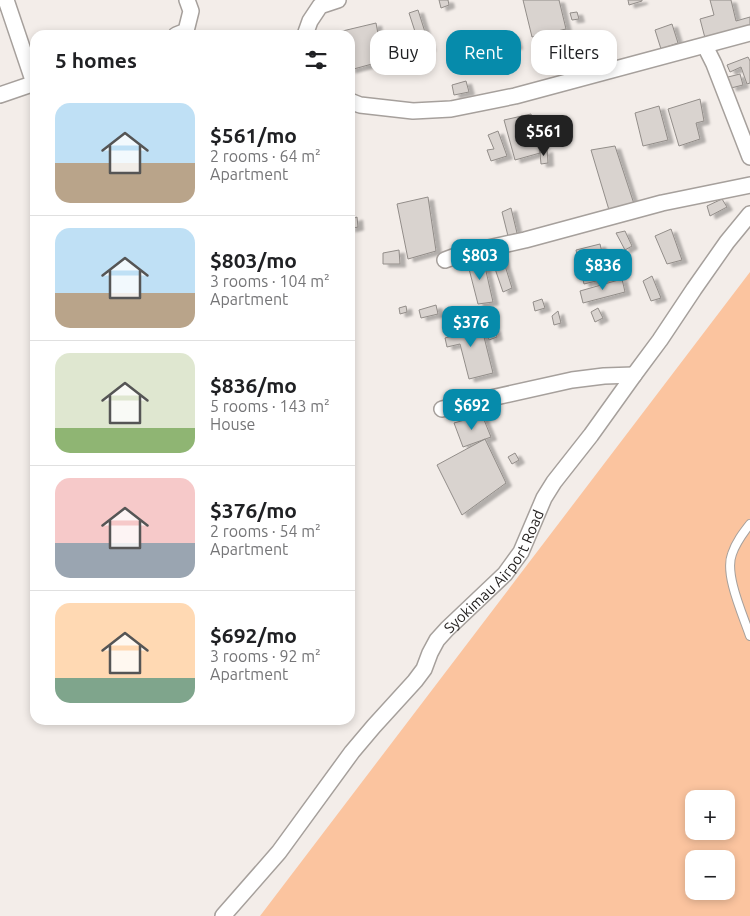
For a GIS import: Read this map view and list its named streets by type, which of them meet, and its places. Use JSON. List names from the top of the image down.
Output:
{
  "streets": {
    "street": ["Syokimau Airport Road"]
  },
  "page": {
    "chip": ["Buy", "Rent", "Filters"],
    "heading": "5 homes",
    "list": [
      {
        "name": "$561/mo",
        "note": "2 rooms · 64 m² · Apartment"
      },
      {
        "name": "$803/mo",
        "note": "3 rooms · 104 m² · Apartment"
      },
      {
        "name": "$836/mo",
        "note": "5 rooms · 143 m² · House"
      },
      {
        "name": "$376/mo",
        "note": "2 rooms · 54 m² · Apartment"
      },
      {
        "name": "$692/mo",
        "note": "3 rooms · 92 m² · Apartment"
      }
    ],
    "price": [
      "$561",
      "$803",
      "$836",
      "$376",
      "$692"
    ],
    "map_buttons": ["+", "−"]
  }
}
